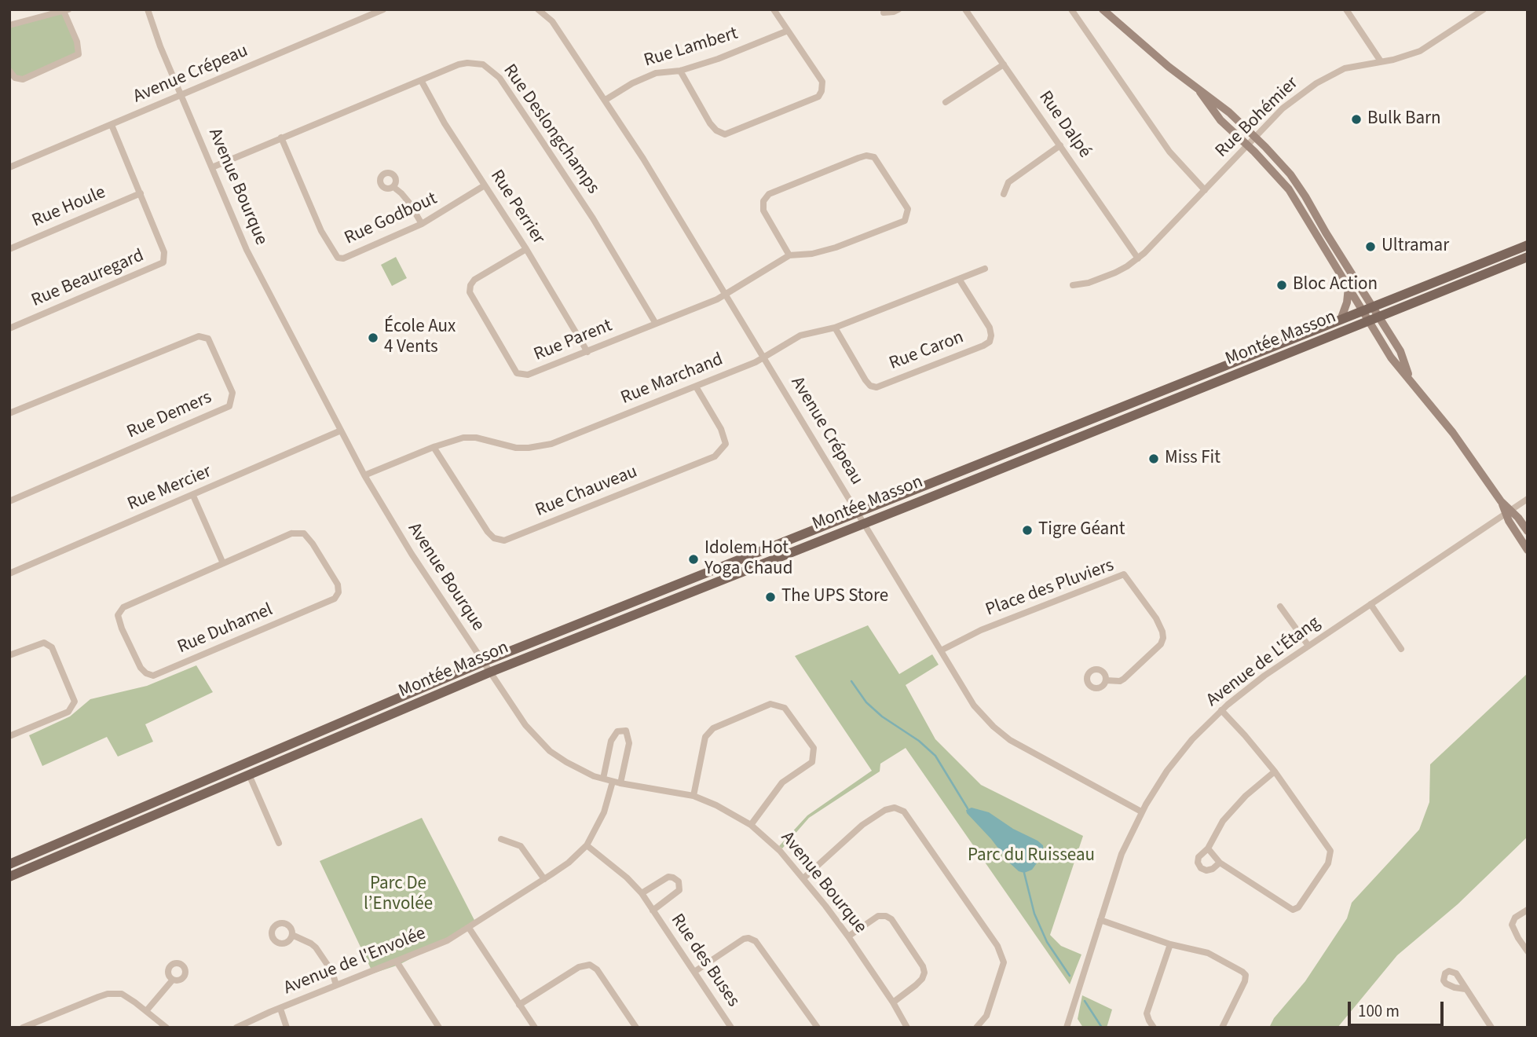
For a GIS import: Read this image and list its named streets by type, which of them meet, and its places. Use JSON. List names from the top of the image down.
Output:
{
  "streets": {
    "main road": ["Montée Masson"],
    "street": [
      "Rue Lambert",
      "Avenue Crépeau",
      "Rue Bohémier",
      "Rue Dalpé",
      "Rue Deslongchamps",
      "Avenue Bourque",
      "Rue Houle",
      "Rue Perrier",
      "Rue Godbout",
      "Rue Beauregard",
      "Rue Parent",
      "Rue Caron",
      "Rue Marchand",
      "Rue Demers",
      "Rue Mercier",
      "Rue Chauveau",
      "Place des Pluviers",
      "Rue Duhamel",
      "Avenue de L'Étang",
      "Rue des Buses",
      "Avenue de l'Envolée"
    ]
  },
  "crossings": [
    ["Rue Lambert", "Avenue Crépeau"],
    ["Avenue Crépeau", "Avenue Bourque"],
    ["Avenue Crépeau", "Rue Beauregard"],
    ["Avenue Crépeau", "Montée Masson"],
    ["Avenue Crépeau", "Rue Parent"],
    ["Avenue Crépeau", "Rue Marchand"],
    ["Avenue Crépeau", "Place des Pluviers"],
    ["Avenue Crépeau", "Avenue de L'Étang"],
    ["Rue Bohémier", "Rue Dalpé"],
    ["Rue Deslongchamps", "Avenue Bourque"],
    ["Rue Deslongchamps", "Rue Perrier"],
    ["Rue Deslongchamps", "Rue Godbout"],
    ["Rue Deslongchamps", "Rue Parent"],
    ["Avenue Bourque", "Montée Masson"],
    ["Avenue Bourque", "Rue Marchand"],
    ["Avenue Bourque", "Rue Mercier"],
    ["Avenue Bourque", "Avenue de l'Envolée"],
    ["Rue Houle", "Rue Beauregard"],
    ["Rue Perrier", "Rue Godbout"],
    ["Rue Perrier", "Rue Parent"],
    ["Rue Caron", "Rue Marchand"],
    ["Rue Marchand", "Rue Chauveau"],
    ["Rue des Buses", "Avenue de l'Envolée"]
  ],
  "parks": ["Parc du Ruisseau", "Parc De l’Envolée"],
  "places": [
    "Bulk Barn",
    "Ultramar",
    "Bloc Action",
    "École Aux 4 Vents",
    "Miss Fit",
    "Tigre Géant",
    "Idolem Hot Yoga Chaud",
    "The UPS Store"
  ],
  "scale_bar": "100 m"
}
